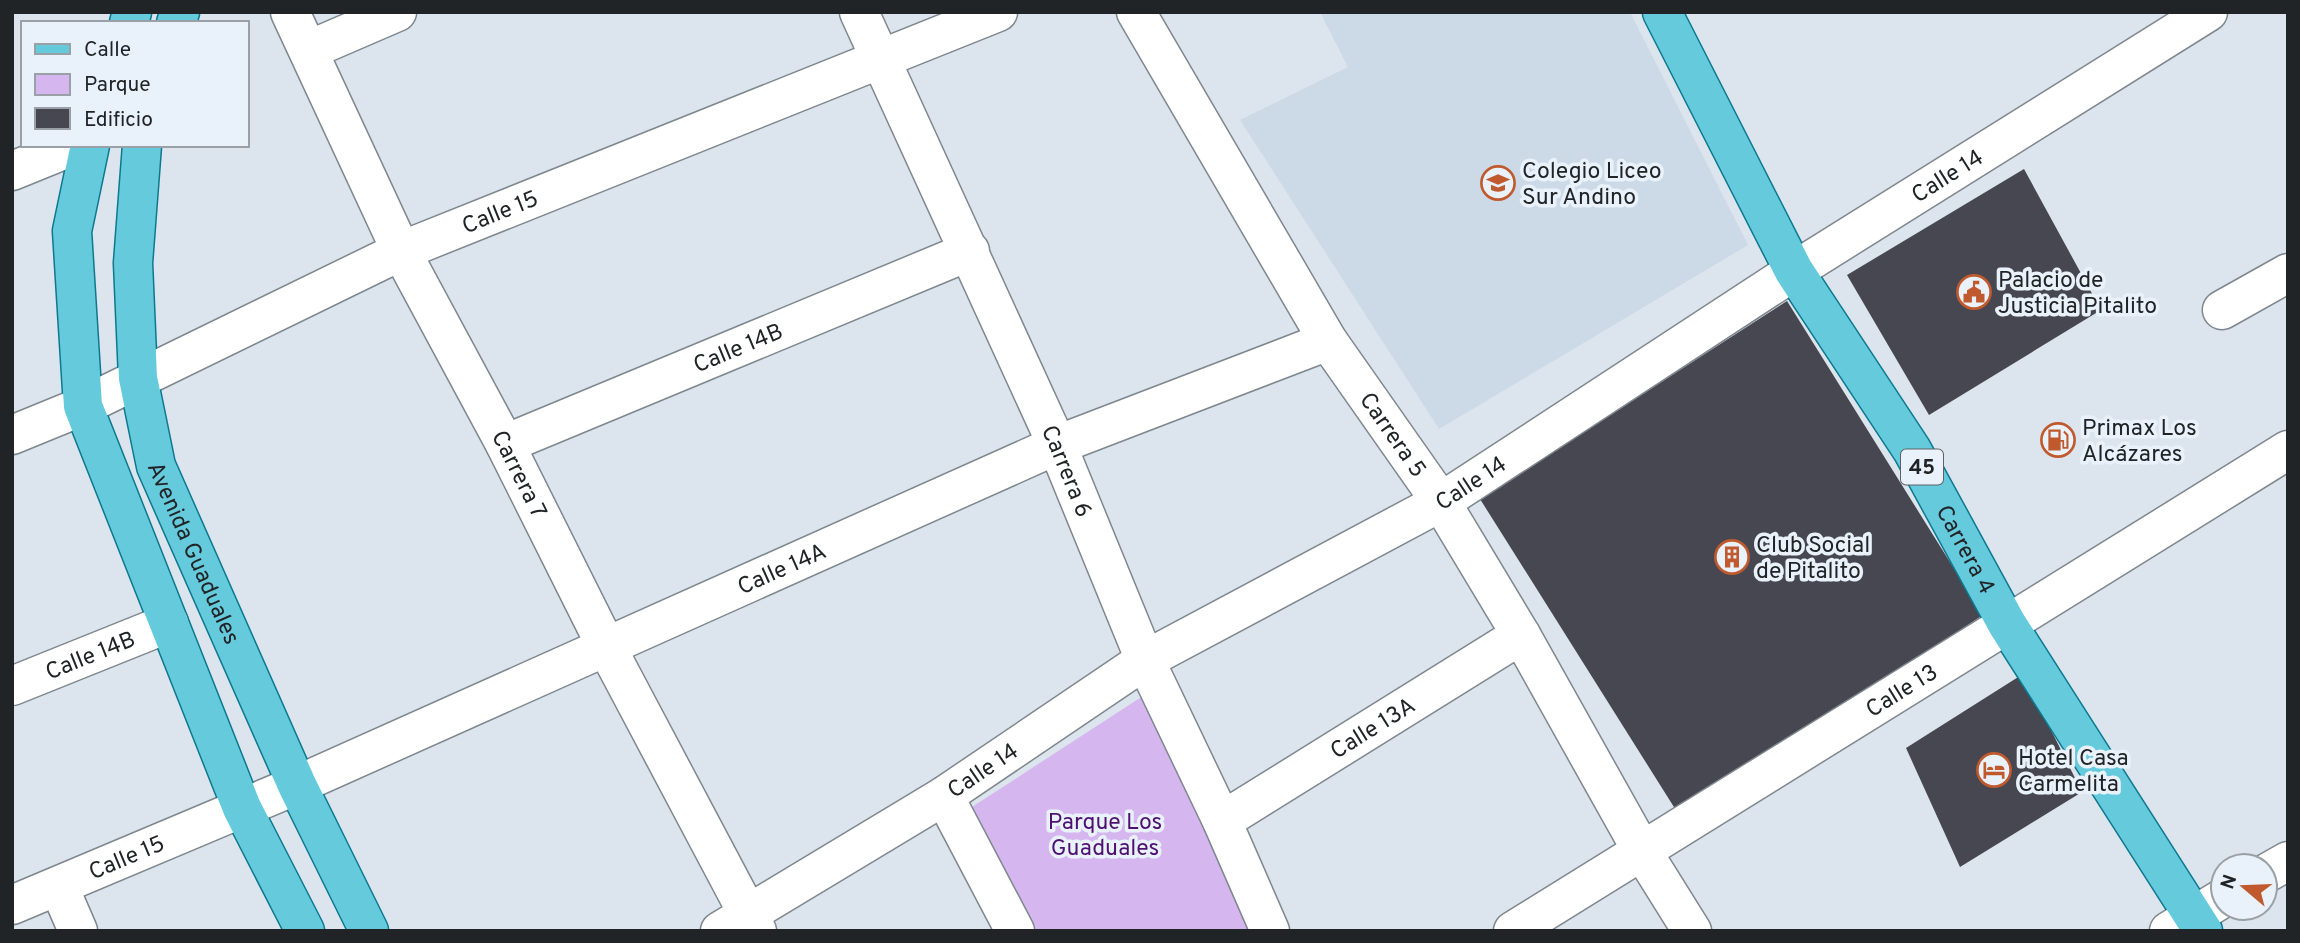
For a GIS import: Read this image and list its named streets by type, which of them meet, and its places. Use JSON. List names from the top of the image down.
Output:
{
  "streets": {
    "main road": ["45", "Carrera 4", "Avenida Guaduales"],
    "street": [
      "Calle 14",
      "Calle 15",
      "Calle 14B",
      "Carrera 5",
      "Carrera 6",
      "Carrera 7",
      "Calle 14A",
      "Calle 13",
      "Calle 13A"
    ]
  },
  "crossings": [
    ["Calle 14", "Carrera 5"],
    ["Calle 14", "Carrera 6"],
    ["Calle 14", "Carrera 7"],
    ["Calle 14", "Carrera 4"],
    ["Calle 15", "Carrera 6"],
    ["Calle 15", "Carrera 7"],
    ["Calle 15", "Avenida Guaduales"],
    ["Calle 15", "Calle 14A"],
    ["Calle 14B", "Carrera 6"],
    ["Calle 14B", "Carrera 7"],
    ["Carrera 5", "Calle 14A"],
    ["Carrera 5", "Calle 13"],
    ["Carrera 5", "Calle 13A"],
    ["Carrera 6", "Calle 14A"],
    ["Carrera 6", "Calle 13A"],
    ["Carrera 7", "Calle 14A"],
    ["Carrera 4", "Calle 13"],
    ["Avenida Guaduales", "Calle 14A"]
  ],
  "parks": ["Parque Los Guaduales"],
  "places": {
    "school or university": ["Colegio Liceo Sur Andino"],
    "public building": ["Palacio de Justicia Pitalito"],
    "fuel station": ["Primax Los Alcázares"],
    "building": ["Club Social de Pitalito"],
    "hotel": ["Hotel Casa Carmelita"]
  },
  "legend": ["Calle", "Parque", "Edificio"],
  "north": "left"
}
